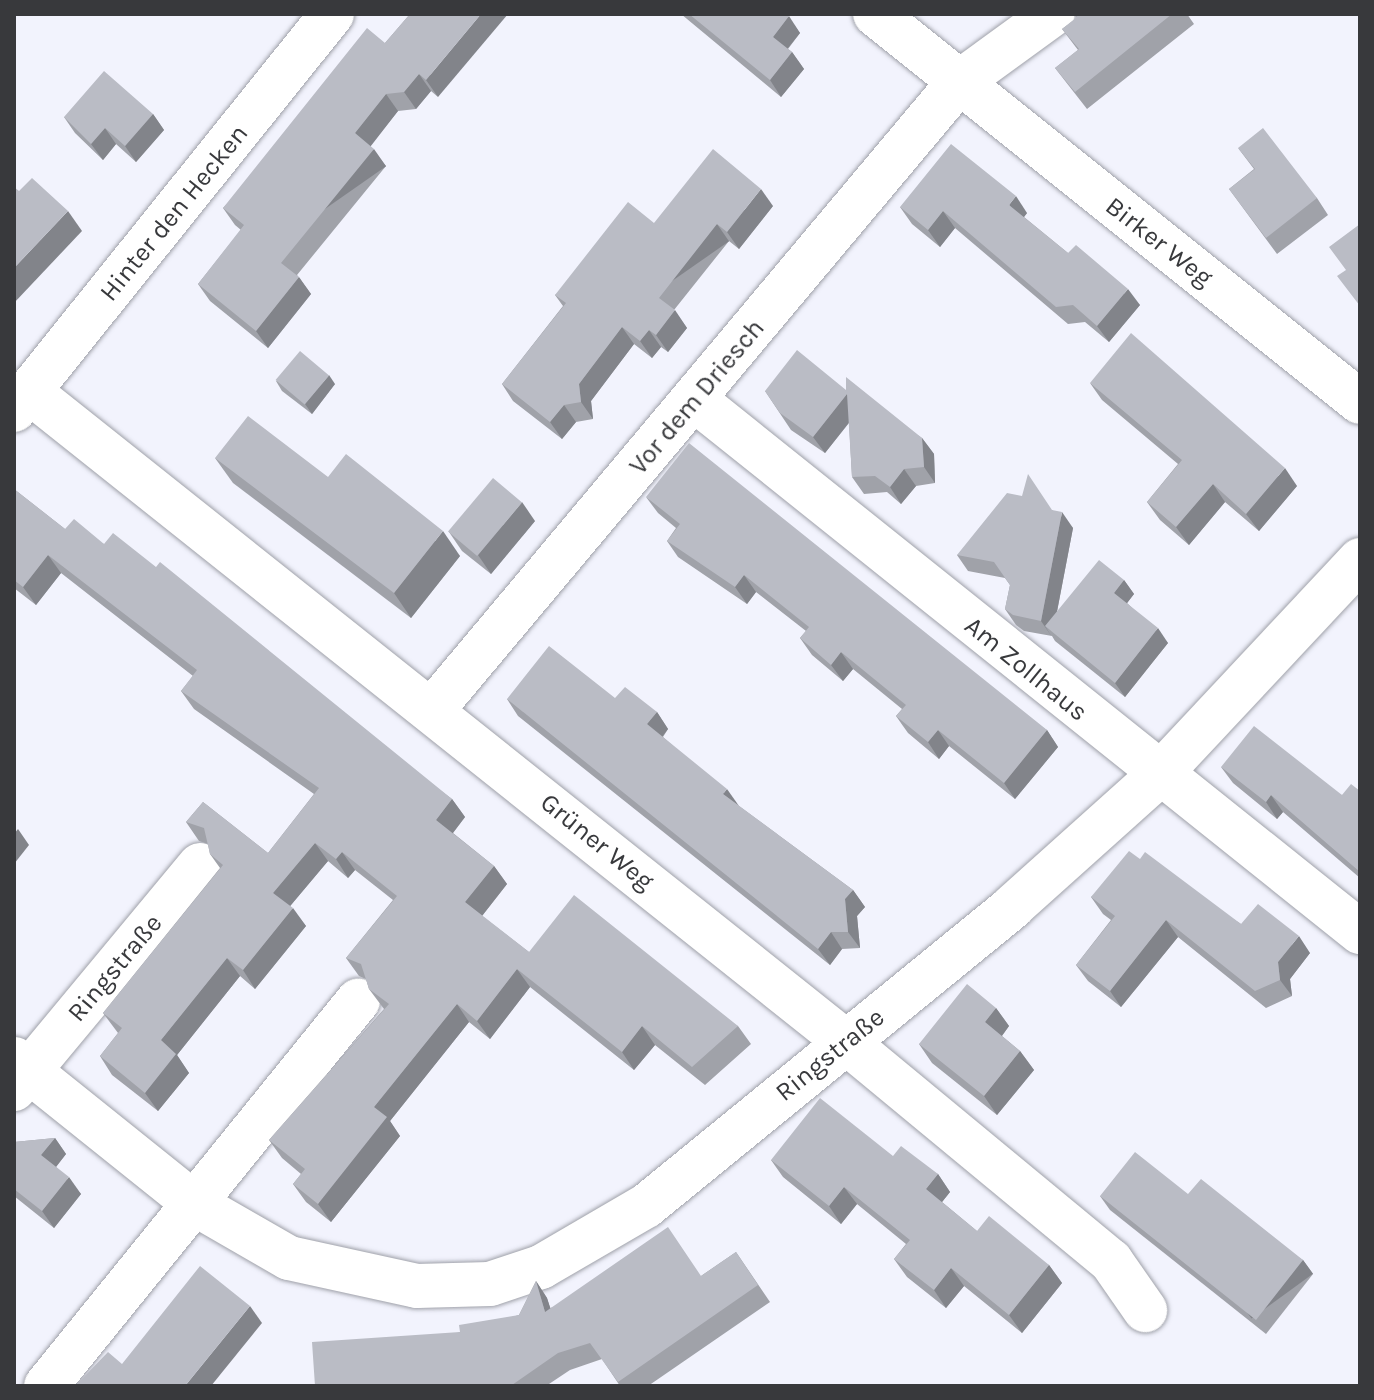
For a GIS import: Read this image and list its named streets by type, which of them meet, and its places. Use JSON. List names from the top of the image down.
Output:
{
  "streets": {
    "street": [
      "Hinter den Hecken",
      "Birker Weg",
      "Vor dem Driesch",
      "Am Zollhaus",
      "Grüner Weg",
      "Ringstraße"
    ]
  },
  "crossings": [
    ["Hinter den Hecken", "Grüner Weg"],
    ["Birker Weg", "Vor dem Driesch"],
    ["Vor dem Driesch", "Am Zollhaus"],
    ["Vor dem Driesch", "Grüner Weg"],
    ["Am Zollhaus", "Ringstraße"],
    ["Grüner Weg", "Ringstraße"]
  ]
}
